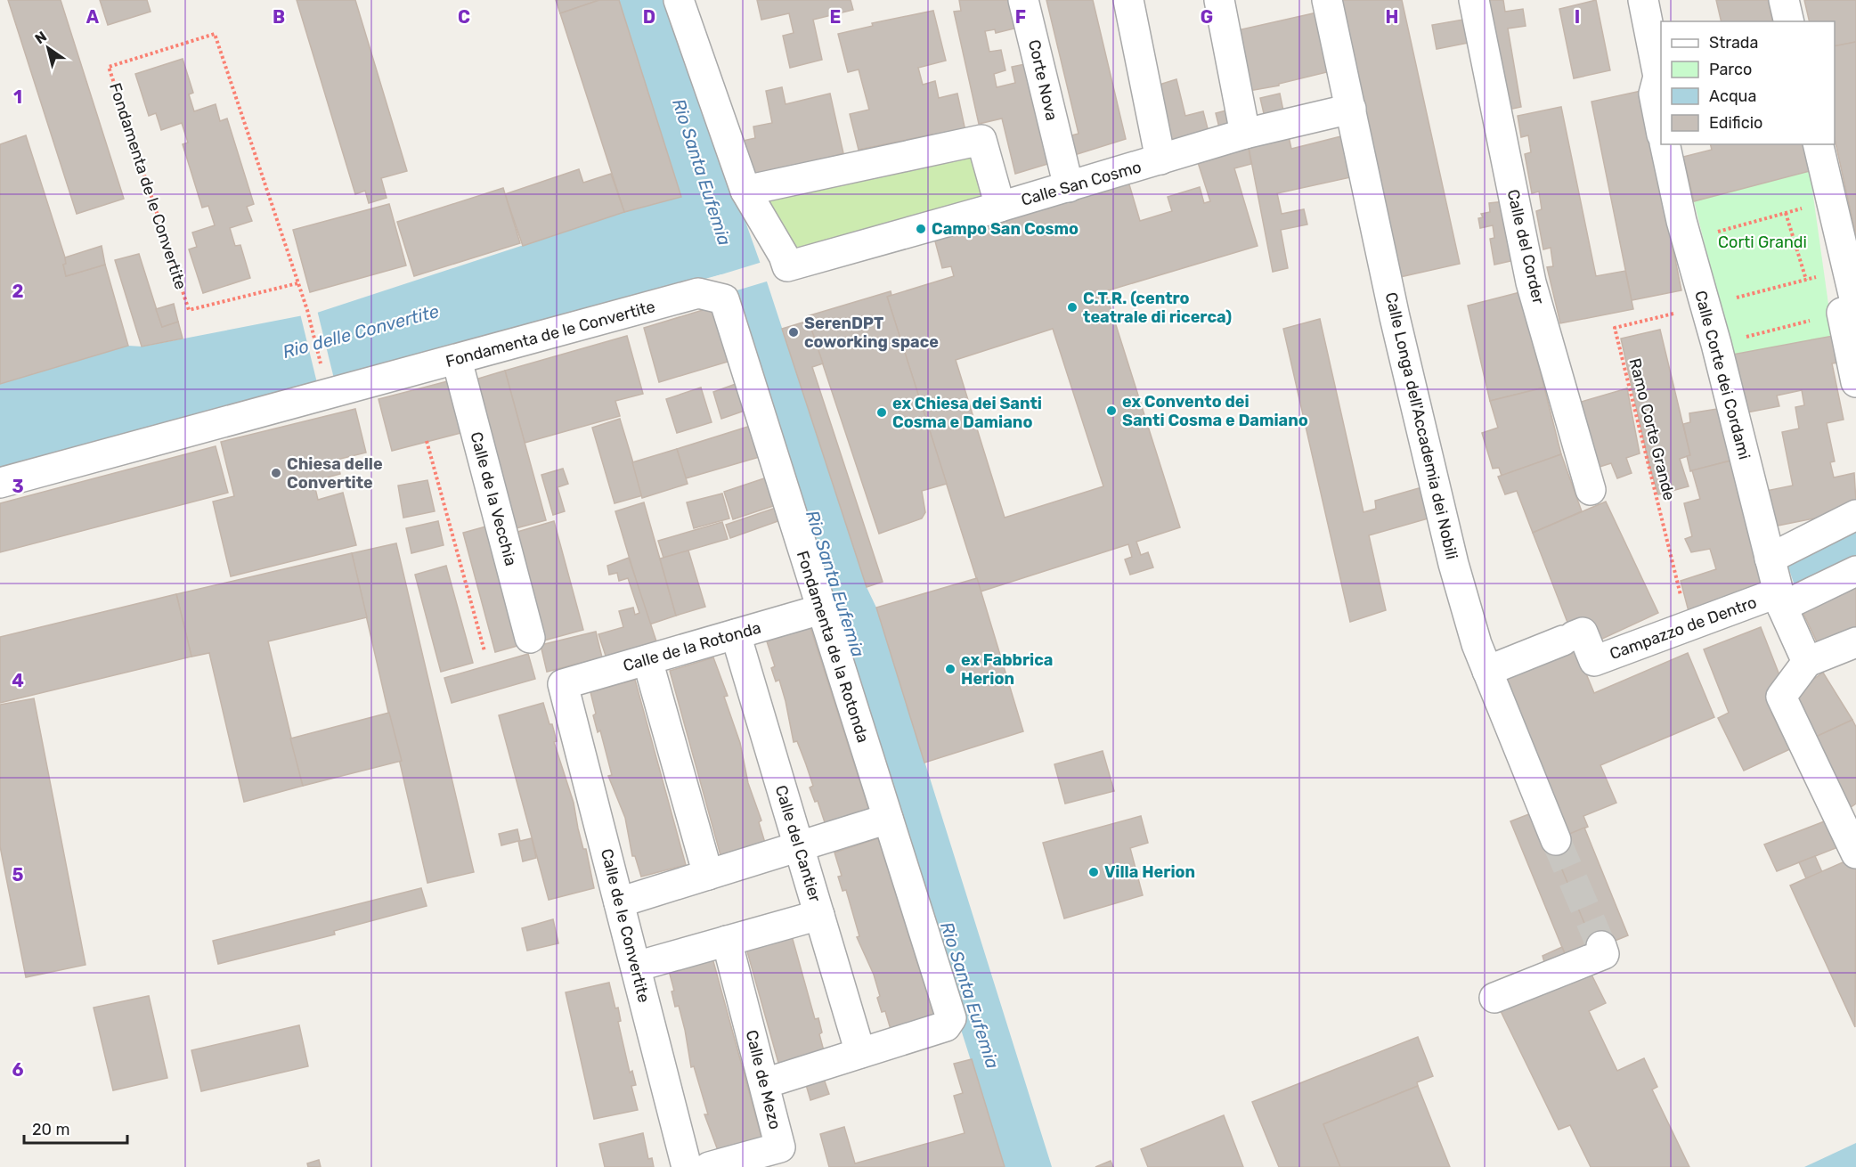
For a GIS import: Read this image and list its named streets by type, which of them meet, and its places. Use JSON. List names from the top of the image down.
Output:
{
  "streets": {
    "street": [
      "Corte Nova",
      "Calle San Cosmo",
      "Fondamenta de le Convertite",
      "Calle del Corder",
      "Calle Corte dei Cordami",
      "Calle Longa dell'Accademia dei Nobili",
      "Calle de la Vecchia",
      "Campazzo de Dentro",
      "Calle de la Rotonda",
      "Fondamenta de la Rotonda",
      "Calle del Cantier",
      "Calle de le Convertite",
      "Calle de Mezo"
    ],
    "path": ["Ramo Corte Grande"]
  },
  "crossings": [
    ["Corte Nova", "Calle San Cosmo"],
    ["Calle San Cosmo", "Calle Longa dell'Accademia dei Nobili"],
    ["Fondamenta de le Convertite", "Calle de la Vecchia"],
    ["Fondamenta de le Convertite", "Fondamenta de la Rotonda"],
    ["Calle Corte dei Cordami", "Ramo Corte Grande"],
    ["Calle Corte dei Cordami", "Campazzo de Dentro"],
    ["Calle Longa dell'Accademia dei Nobili", "Campazzo de Dentro"],
    ["Ramo Corte Grande", "Campazzo de Dentro"],
    ["Calle de la Rotonda", "Fondamenta de la Rotonda"],
    ["Calle de la Rotonda", "Calle del Cantier"],
    ["Calle de la Rotonda", "Calle de le Convertite"],
    ["Fondamenta de la Rotonda", "Calle del Cantier"]
  ],
  "water": ["Rio Santa Eufemia", "Rio delle Convertite"],
  "parks": ["Corti Grandi"],
  "places": [
    "Campo San Cosmo",
    "C.T.R. (centro teatrale di ricerca)",
    "SerenDPT coworking space",
    "ex Convento dei Santi Cosma e Damiano",
    "ex Chiesa dei Santi Cosma e Damiano",
    "Chiesa delle Convertite",
    "ex Fabbrica Herion",
    "Villa Herion"
  ],
  "legend": [
    "Strada",
    "Parco",
    "Acqua",
    "Edificio"
  ],
  "scale_bar": "20 m",
  "north": "top left",
  "grid": {
    "columns": [
      "A",
      "B",
      "C",
      "D",
      "E",
      "F",
      "G",
      "H",
      "I"
    ],
    "rows": [
      "1",
      "2",
      "3",
      "4",
      "5",
      "6"
    ]
  }
}
